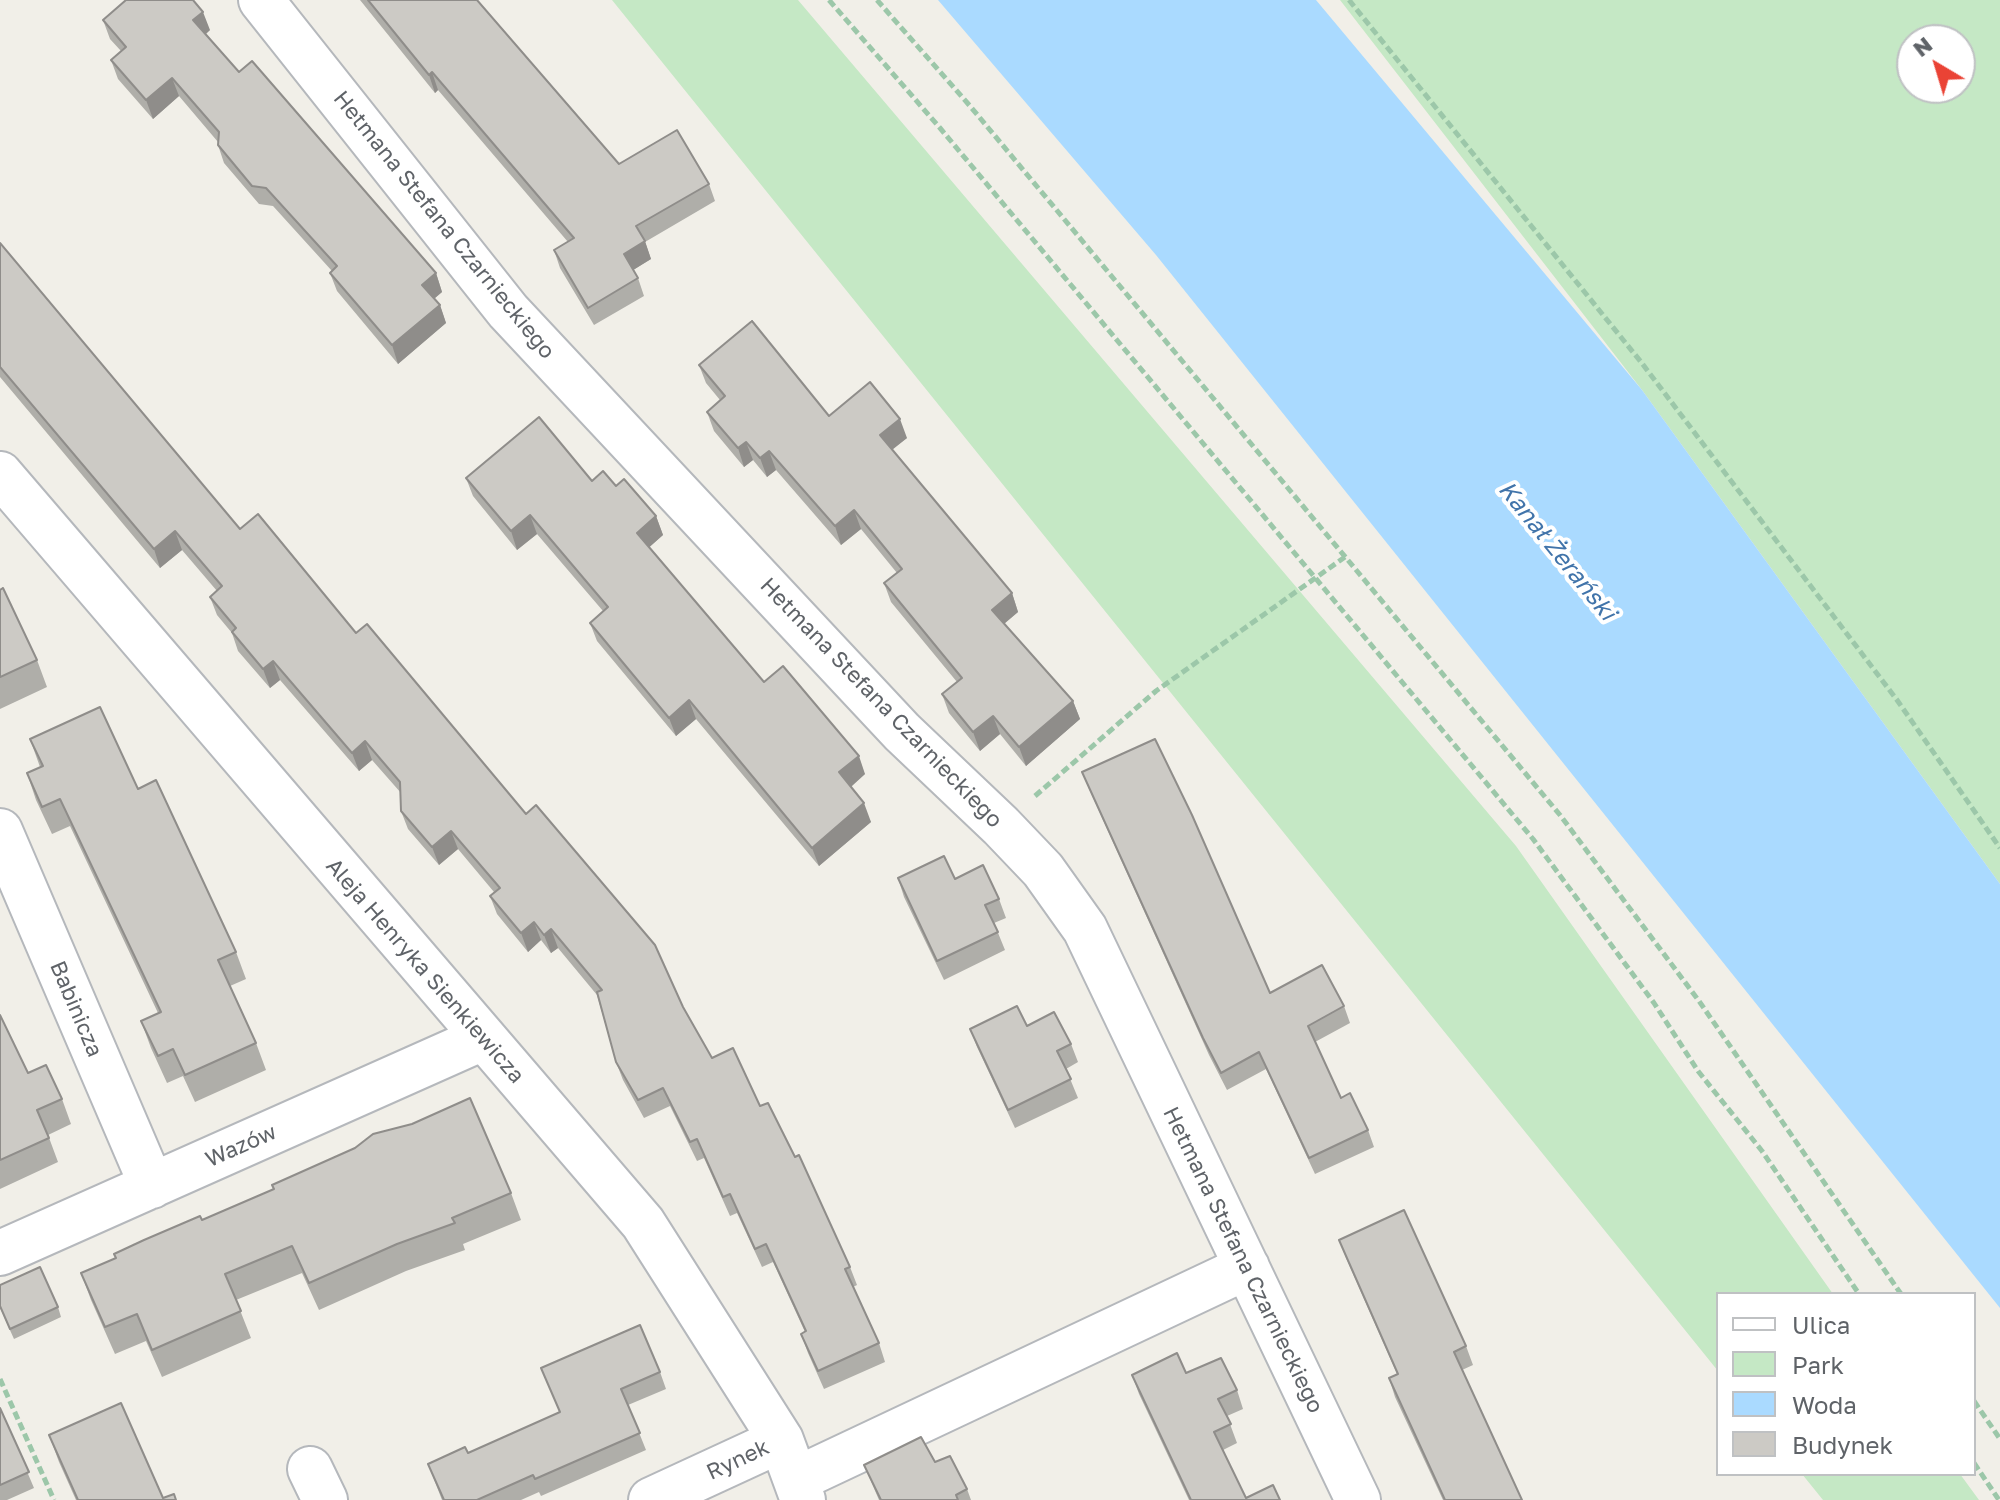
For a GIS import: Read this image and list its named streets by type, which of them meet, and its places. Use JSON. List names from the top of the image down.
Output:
{
  "streets": {
    "street": [
      "Hetmana Stefana Czarnieckiego",
      "Aleja Henryka Sienkiewicza",
      "Babinicza",
      "Wazów",
      "Rynek"
    ]
  },
  "crossings": [
    ["Hetmana Stefana Czarnieckiego", "Rynek"],
    ["Aleja Henryka Sienkiewicza", "Wazów"],
    ["Aleja Henryka Sienkiewicza", "Rynek"],
    ["Babinicza", "Wazów"]
  ],
  "water": ["Kanał Żerański"],
  "legend": [
    "Ulica",
    "Park",
    "Woda",
    "Budynek"
  ],
  "north": "top left"
}
